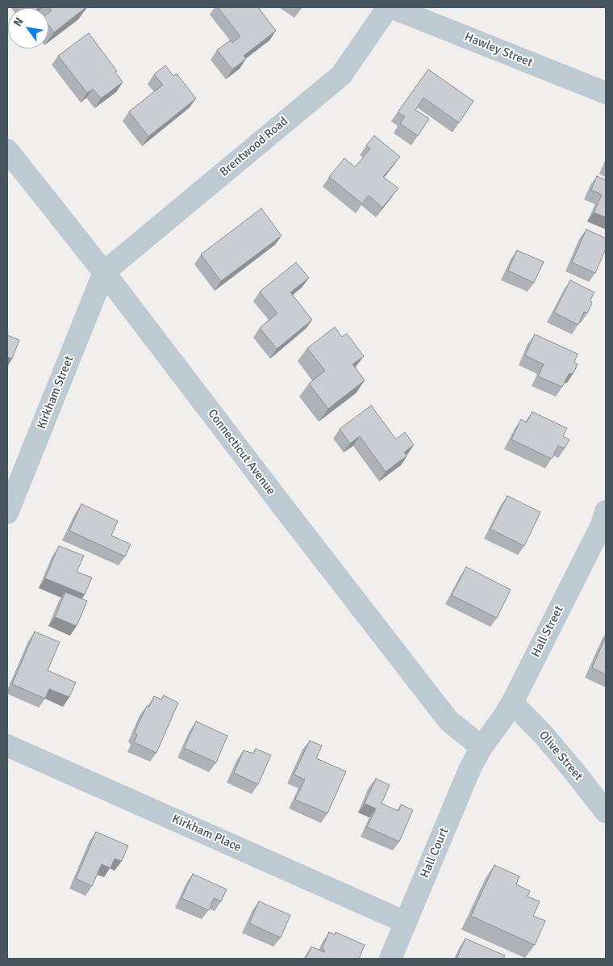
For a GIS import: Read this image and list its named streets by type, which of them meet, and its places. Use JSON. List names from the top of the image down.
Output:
{
  "streets": {
    "street": [
      "Hawley Street",
      "Brentwood Road",
      "Kirkham Street",
      "Connecticut Avenue",
      "Hall Street",
      "Olive Street",
      "Kirkham Place",
      "Hall Court"
    ]
  },
  "crossings": [
    ["Hawley Street", "Brentwood Road"],
    ["Brentwood Road", "Kirkham Street"],
    ["Brentwood Road", "Connecticut Avenue"],
    ["Kirkham Street", "Connecticut Avenue"],
    ["Connecticut Avenue", "Hall Street"],
    ["Connecticut Avenue", "Hall Court"],
    ["Hall Street", "Olive Street"],
    ["Hall Street", "Hall Court"],
    ["Kirkham Place", "Hall Court"]
  ],
  "north": "top left"
}
